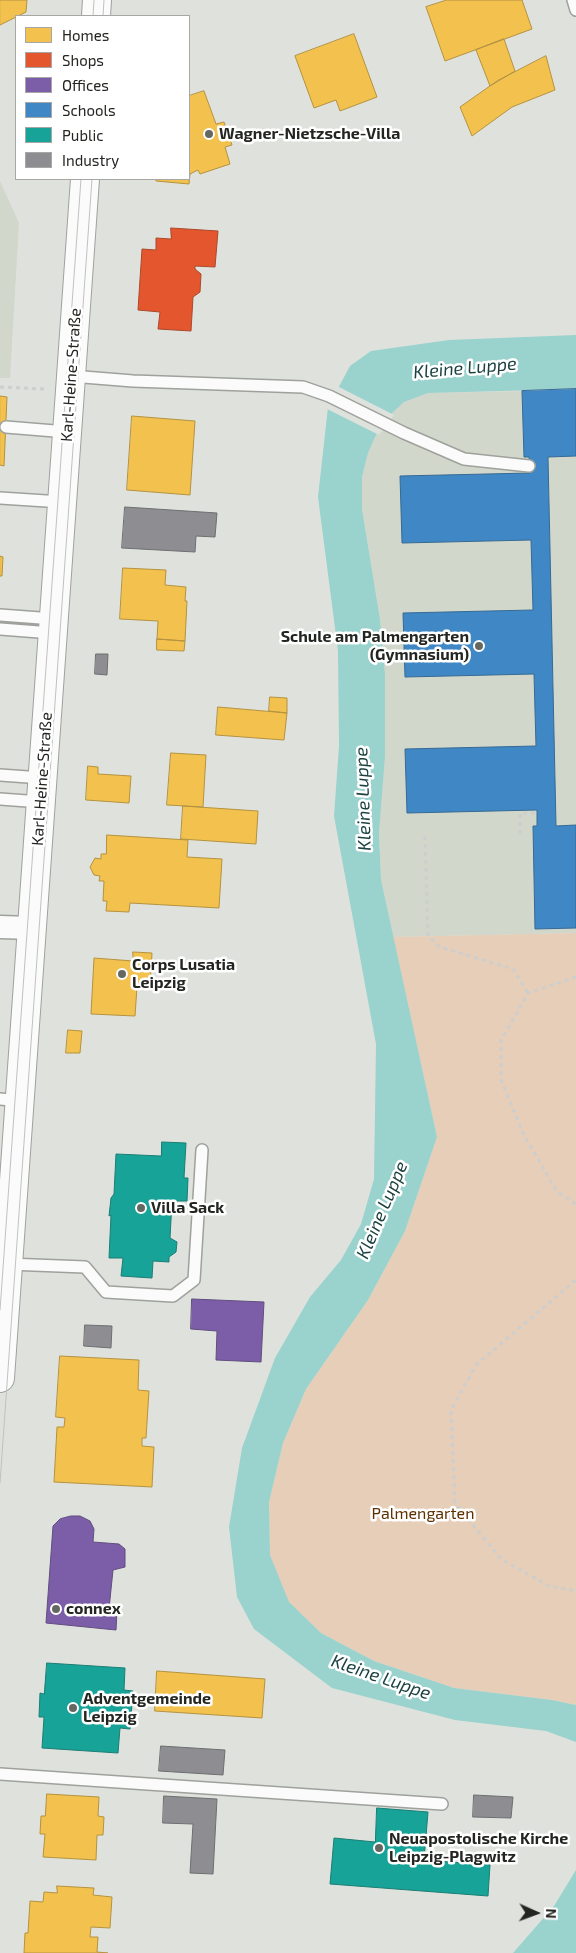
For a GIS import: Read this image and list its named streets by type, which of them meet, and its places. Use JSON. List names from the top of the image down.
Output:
{
  "streets": {
    "main road": ["Karl-Heine-Straße"]
  },
  "water": ["Kleine Luppe"],
  "parks": ["Palmengarten"],
  "places": [
    "Wagner-Nietzsche-Villa",
    "Schule am Palmengarten (Gymnasium)",
    "Corps Lusatia Leipzig",
    "Villa Sack",
    "connex",
    "Adventgemeinde Leipzig",
    "Neuapostolische Kirche Leipzig-Plagwitz"
  ],
  "legend": [
    "Homes",
    "Shops",
    "Offices",
    "Schools",
    "Public",
    "Industry"
  ],
  "north": "right"
}
